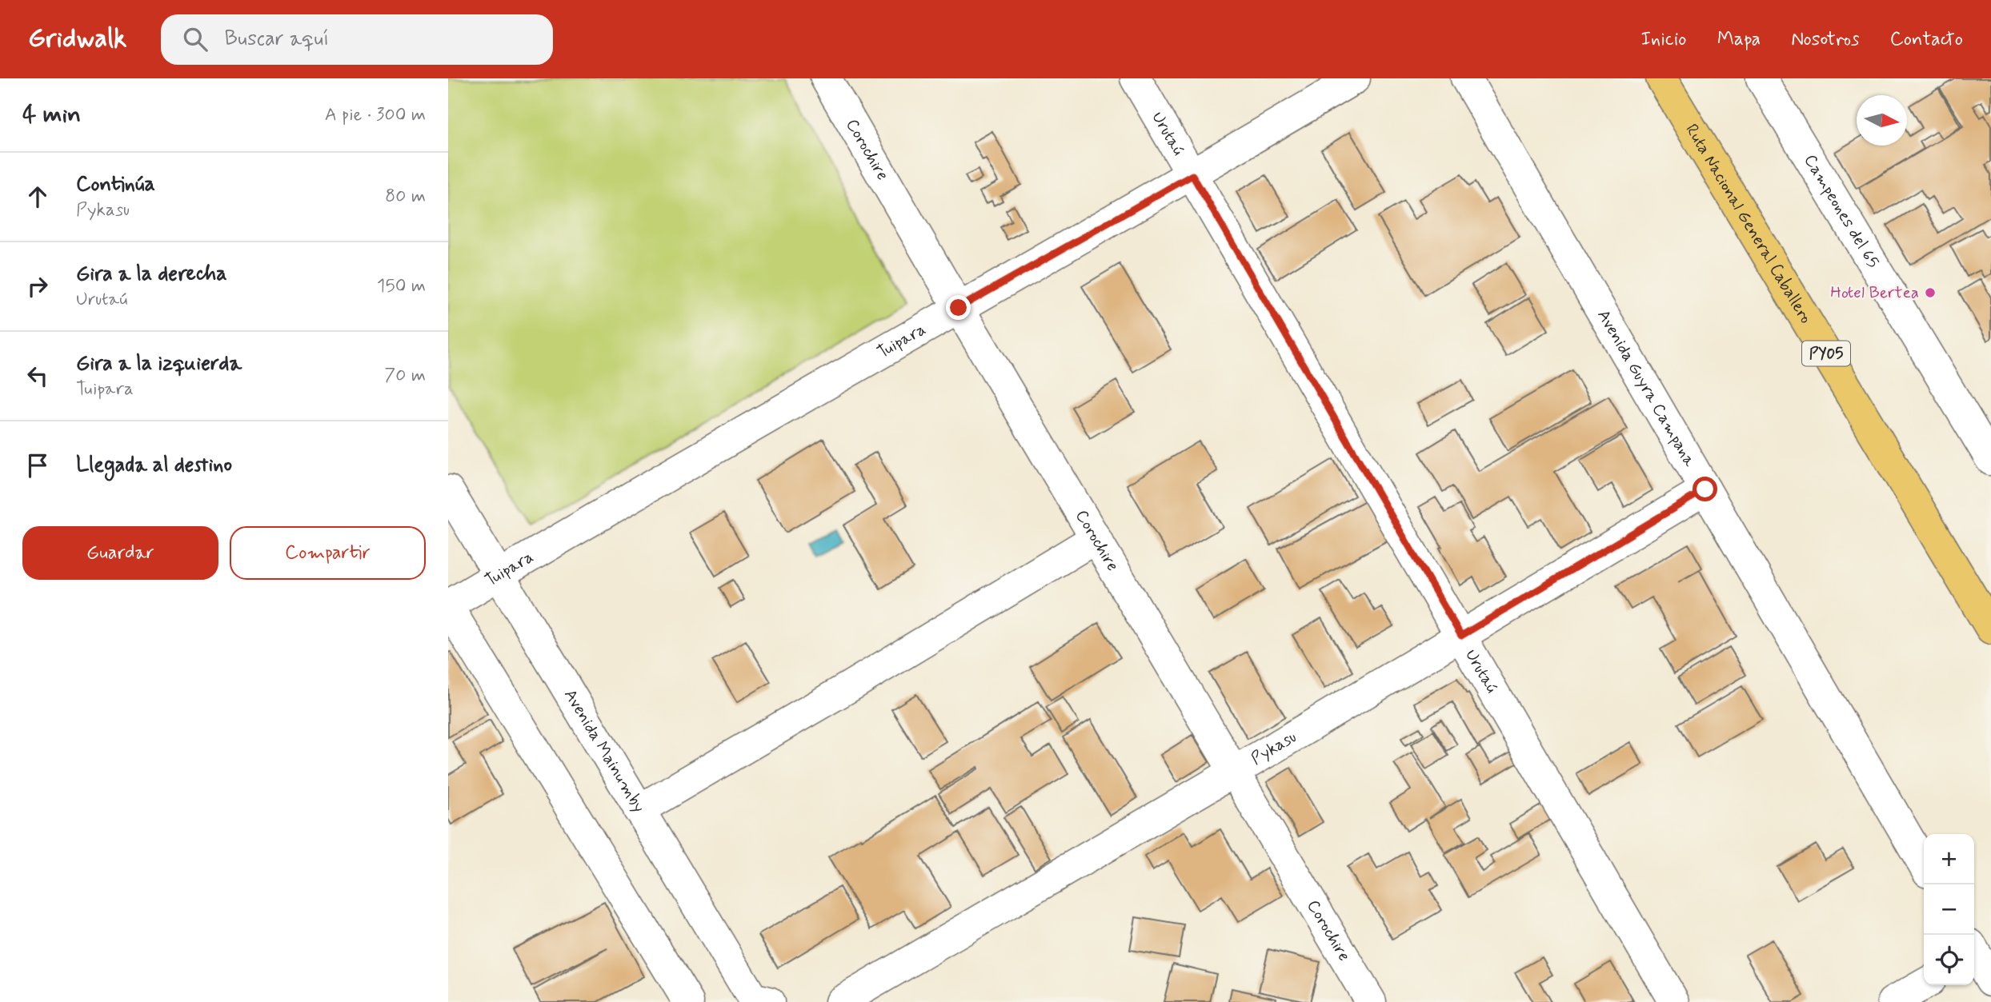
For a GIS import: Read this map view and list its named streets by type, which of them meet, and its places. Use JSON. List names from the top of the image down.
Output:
{
  "streets": {
    "highway": ["Ruta Nacional General Caballero", "PY05"],
    "street": [
      "Urutaú",
      "Corochire",
      "Campeones del 65",
      "Tuipara",
      "Avenida Guyra Campana",
      "Pykasu",
      "Avenida Mainumby"
    ]
  },
  "crossings": [
    ["Urutaú", "Tuipara"],
    ["Urutaú", "Pykasu"],
    ["Corochire", "Tuipara"],
    ["Corochire", "Pykasu"],
    ["Tuipara", "Avenida Mainumby"],
    ["Avenida Guyra Campana", "Pykasu"]
  ],
  "places": ["Hotel Bertea"],
  "north": "right",
  "page": {
    "header": "Gridwalk",
    "search": "Buscar aquí",
    "nav": [
      "Inicio",
      "Mapa",
      "Nosotros",
      "Contacto"
    ],
    "heading": ["4 min", "A pie · 300 m"],
    "list": [
      ["Continúa", "Pykasu", "80 m"],
      ["Gira a la derecha", "Urutaú", "150 m"],
      ["Gira a la izquierda", "Tuipara", "70 m"],
      "Llegada al destino"
    ],
    "buttons": ["Guardar", "Compartir"],
    "map_buttons": ["+", "−"]
  }
}
